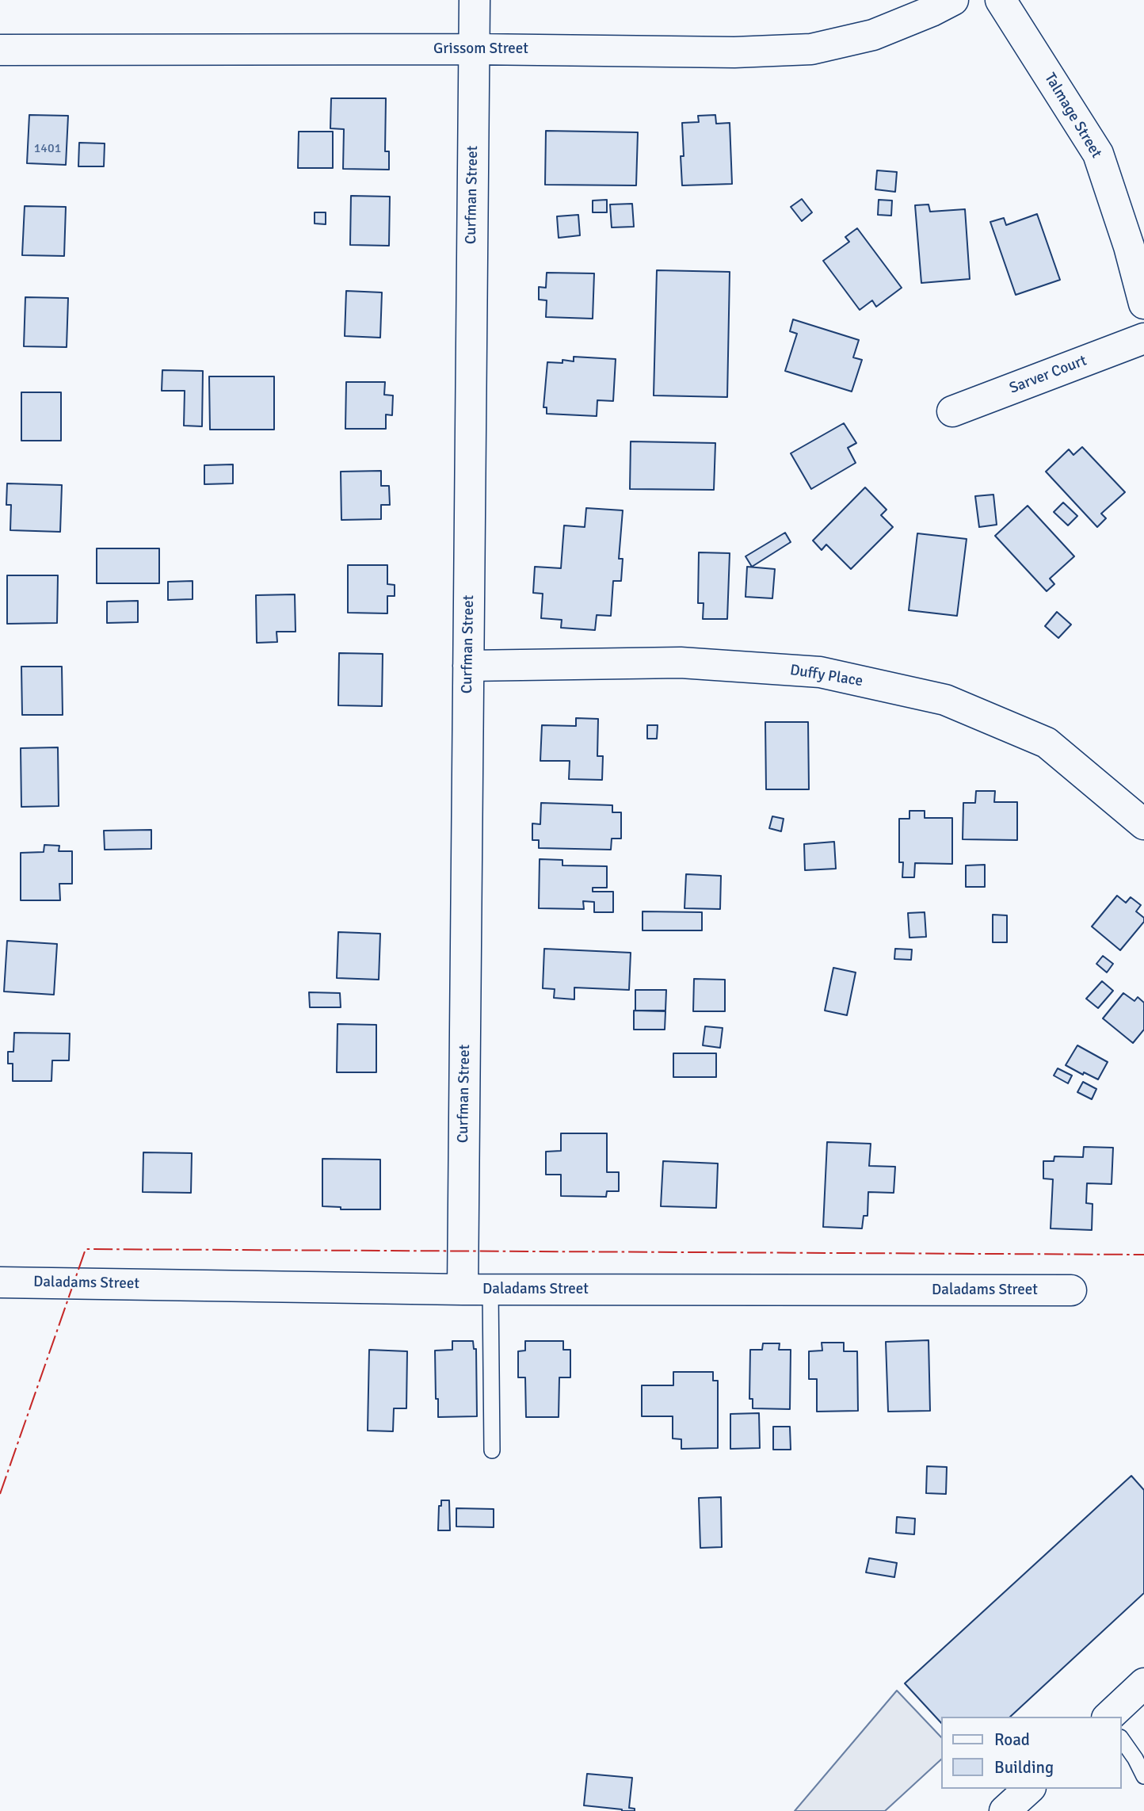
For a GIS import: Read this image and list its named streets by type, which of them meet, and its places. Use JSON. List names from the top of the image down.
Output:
{
  "streets": {
    "street": [
      "Grissom Street",
      "Talmage Street",
      "Curfman Street",
      "Sarver Court",
      "Duffy Place",
      "Daladams Street"
    ]
  },
  "crossings": [
    ["Grissom Street", "Curfman Street"],
    ["Curfman Street", "Duffy Place"],
    ["Curfman Street", "Daladams Street"]
  ],
  "house_numbers": ["1401"],
  "legend": ["Road", "Building"]
}
